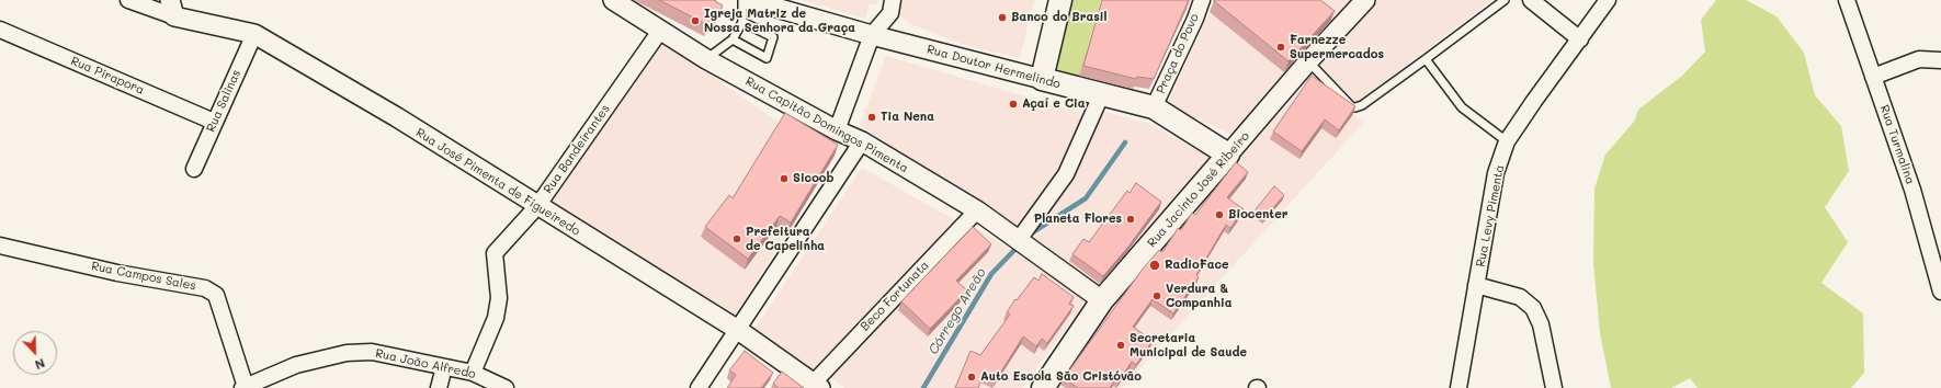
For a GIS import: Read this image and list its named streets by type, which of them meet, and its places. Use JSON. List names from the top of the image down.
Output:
{
  "streets": {
    "main road": ["Rua Doutor Hermelindo", "Rua Jacinto José Ribeiro"],
    "street": [
      "Praça do Povo",
      "Rua Pirapora",
      "Rua Salinas",
      "Rua Capitão Domingos Pimenta",
      "Rua Turmalina",
      "Rua Bandeirantes",
      "Rua José Pimenta de Figueiredo",
      "Rua Levy Pimenta",
      "Rua Campos Sales",
      "Beco Fortunata",
      "Rua João Alfredo"
    ]
  },
  "crossings": [
    ["Praça do Povo", "Rua Doutor Hermelindo"],
    ["Rua Doutor Hermelindo", "Rua Jacinto José Ribeiro"],
    ["Rua Pirapora", "Rua Salinas"],
    ["Rua Salinas", "Rua José Pimenta de Figueiredo"],
    ["Rua Capitão Domingos Pimenta", "Rua Bandeirantes"],
    ["Rua Capitão Domingos Pimenta", "Rua Jacinto José Ribeiro"],
    ["Rua Capitão Domingos Pimenta", "Beco Fortunata"],
    ["Rua Bandeirantes", "Rua José Pimenta de Figueiredo"],
    ["Rua Bandeirantes", "Rua João Alfredo"],
    ["Rua José Pimenta de Figueiredo", "Beco Fortunata"],
    ["Rua Campos Sales", "Rua João Alfredo"]
  ],
  "water": ["Córrego Areão"],
  "places": [
    "Banco do Brasil",
    "Igreja Matriz de Nossa Senhora da Graça",
    "Farnezze Supermercados",
    "Açaí e Cia",
    "Tia Nena",
    "Sicoob",
    "Biocenter",
    "Planeta Flores",
    "Prefeitura de Capelinha",
    "RadioFace",
    "Verdura & Companhia",
    "Secretaria Municipal de Saude",
    "Auto Escola São Cristóvão"
  ],
  "north": "bottom right"
}
